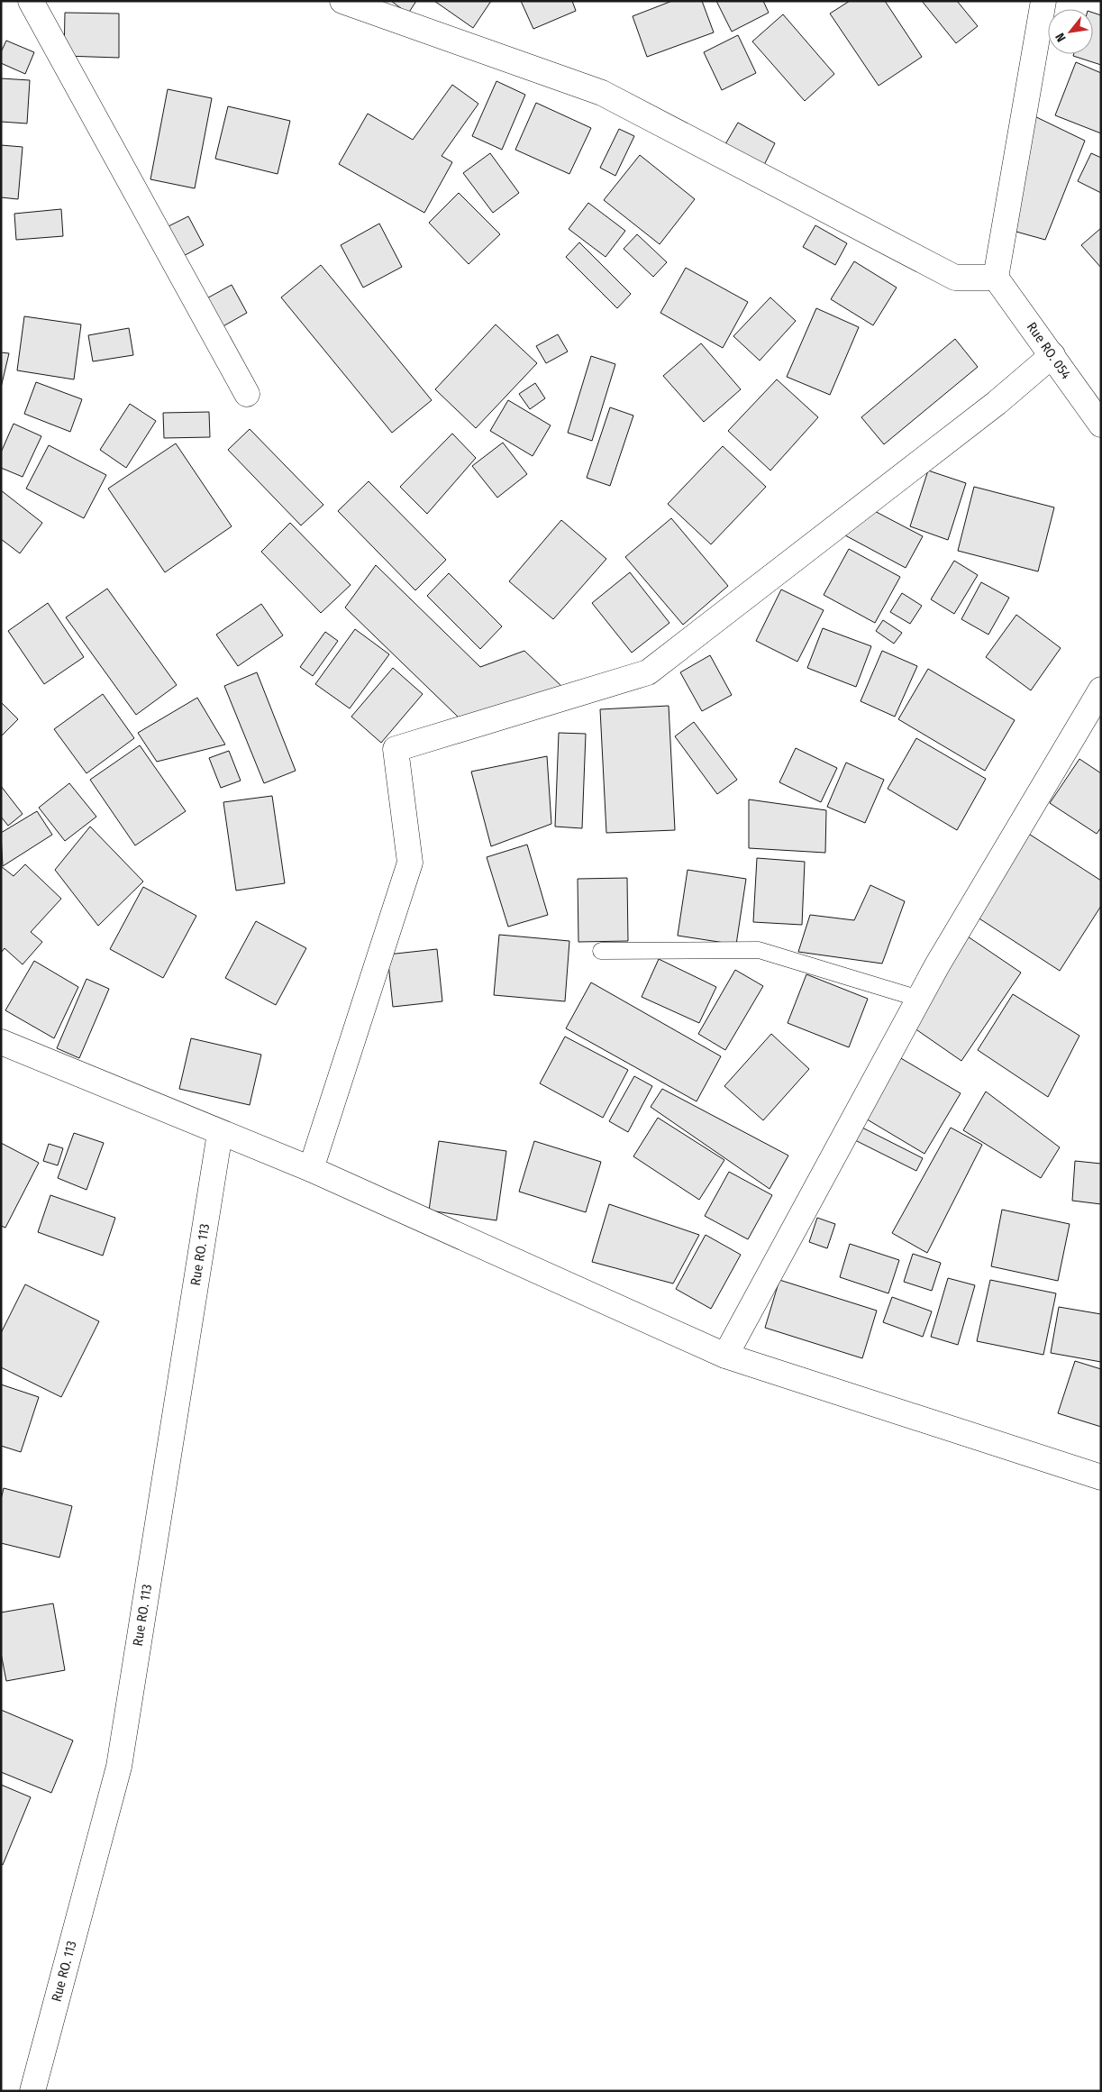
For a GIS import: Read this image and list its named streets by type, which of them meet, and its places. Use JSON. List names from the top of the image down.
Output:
{
  "streets": {
    "street": ["Rue RO. 054", "Rue RO. 113"]
  },
  "north": "bottom left"
}
